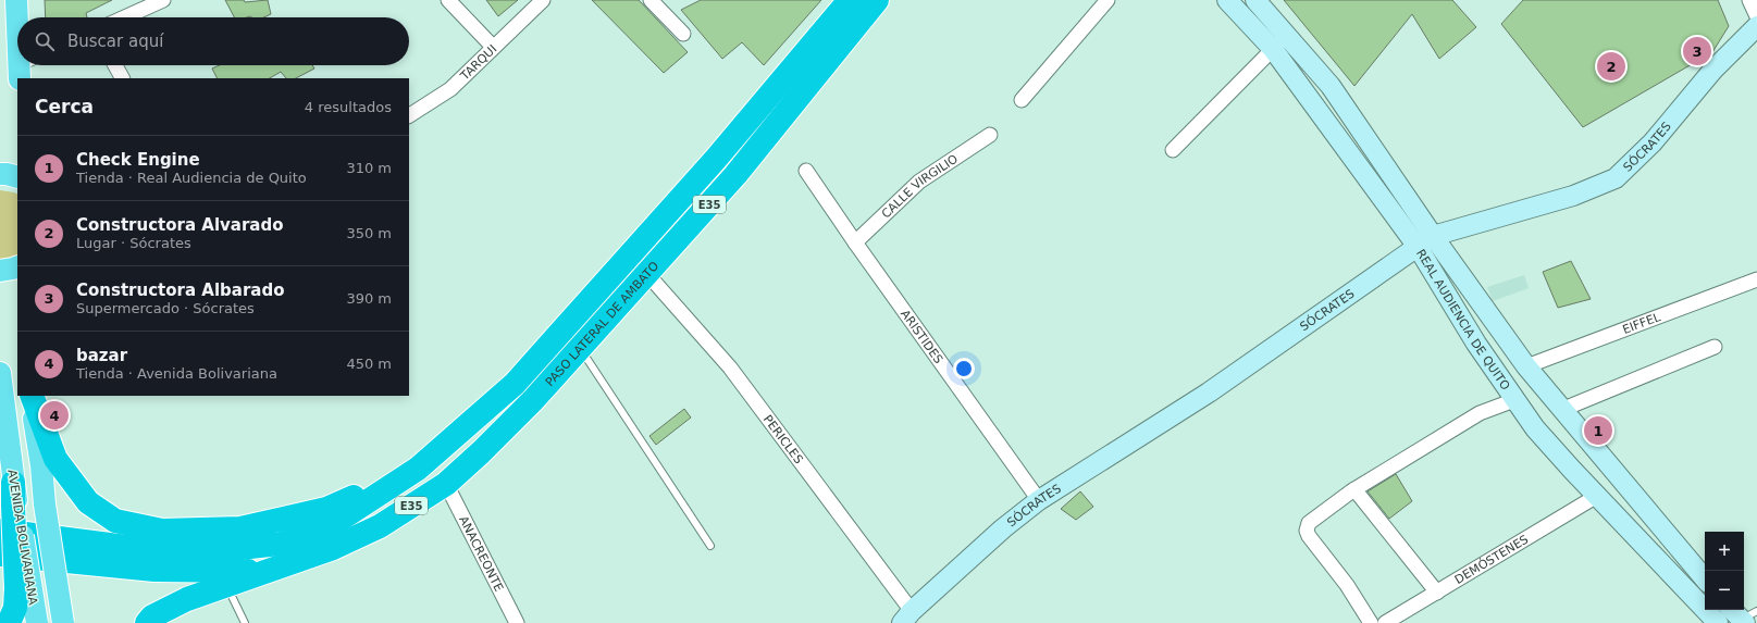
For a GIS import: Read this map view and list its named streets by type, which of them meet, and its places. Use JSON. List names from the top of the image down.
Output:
{
  "streets": {
    "highway": ["E35", "PASO LATERAL DE AMBATO"],
    "main road": ["SÓCRATES", "REAL AUDIENCIA DE QUITO", "AVENIDA BOLIVARIANA"],
    "street": [
      "TARQUI",
      "CALLE VIRGILIO",
      "EIFFEL",
      "ARISTIDES",
      "PERICLES",
      "ANACREONTE",
      "DEMÓSTENES"
    ]
  },
  "crossings": [
    ["SÓCRATES", "REAL AUDIENCIA DE QUITO"],
    ["SÓCRATES", "ARISTIDES"],
    ["SÓCRATES", "PERICLES"],
    ["CALLE VIRGILIO", "ARISTIDES"],
    ["REAL AUDIENCIA DE QUITO", "EIFFEL"],
    ["REAL AUDIENCIA DE QUITO", "DEMÓSTENES"],
    ["PASO LATERAL DE AMBATO", "PERICLES"],
    ["PASO LATERAL DE AMBATO", "ANACREONTE"]
  ],
  "page": {
    "search": "Buscar aquí",
    "pins": [
      "3",
      "2",
      "4",
      "1"
    ],
    "heading": ["Cerca", "4 resultados"],
    "list": [
      {
        "mark": "1",
        "name": "Check Engine",
        "note": "Tienda · Real Audiencia de Quito",
        "value": "310 m"
      },
      {
        "mark": "2",
        "name": "Constructora Alvarado",
        "note": "Lugar · Sócrates",
        "value": "350 m"
      },
      {
        "mark": "3",
        "name": "Constructora Albarado",
        "note": "Supermercado · Sócrates",
        "value": "390 m"
      },
      {
        "mark": "4",
        "name": "bazar",
        "note": "Tienda · Avenida Bolivariana",
        "value": "450 m"
      }
    ],
    "map_buttons": ["+", "−"]
  }
}
